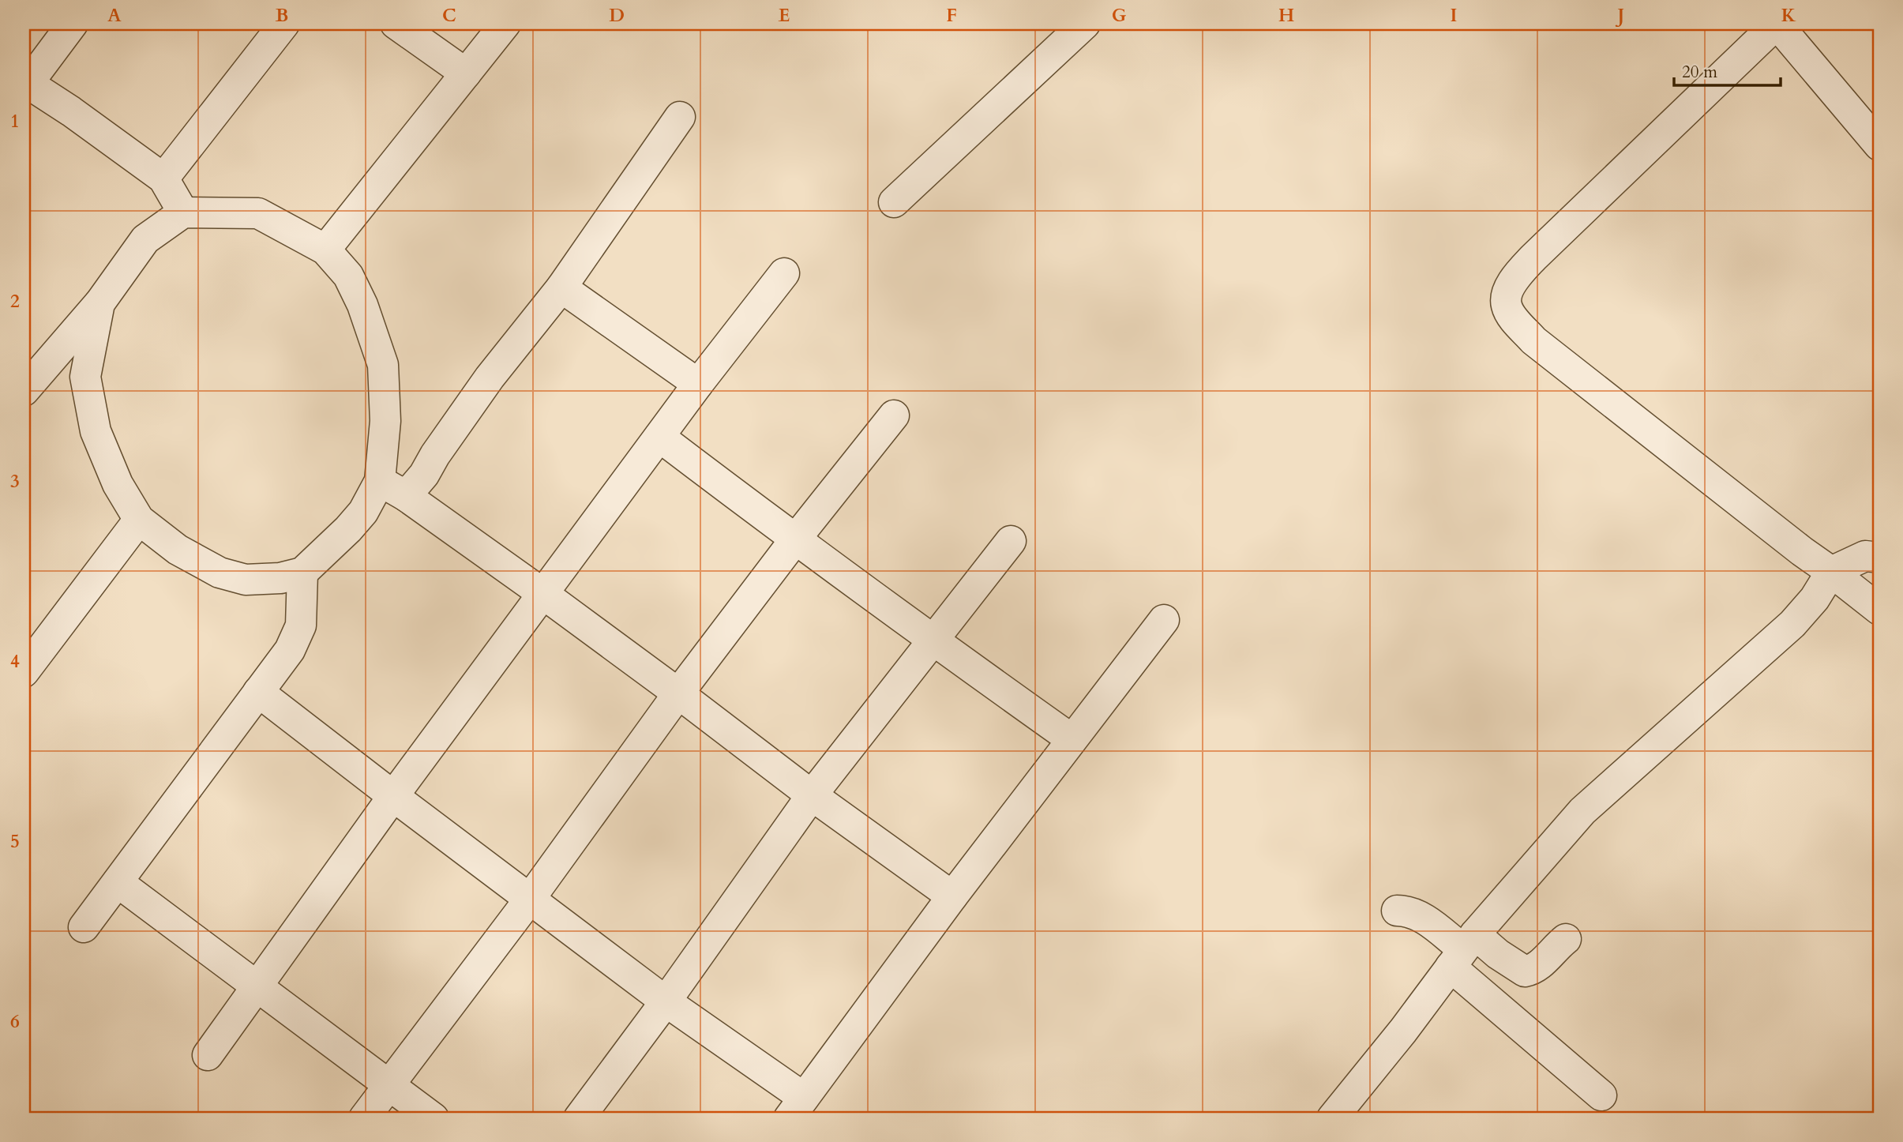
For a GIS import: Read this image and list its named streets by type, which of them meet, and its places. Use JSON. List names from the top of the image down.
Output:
{
  "scale_bar": "20 m",
  "grid": {
    "columns": [
      "A",
      "B",
      "C",
      "D",
      "E",
      "F",
      "G",
      "H",
      "I",
      "J",
      "K"
    ],
    "rows": [
      "1",
      "2",
      "3",
      "4",
      "5",
      "6"
    ]
  }
}
